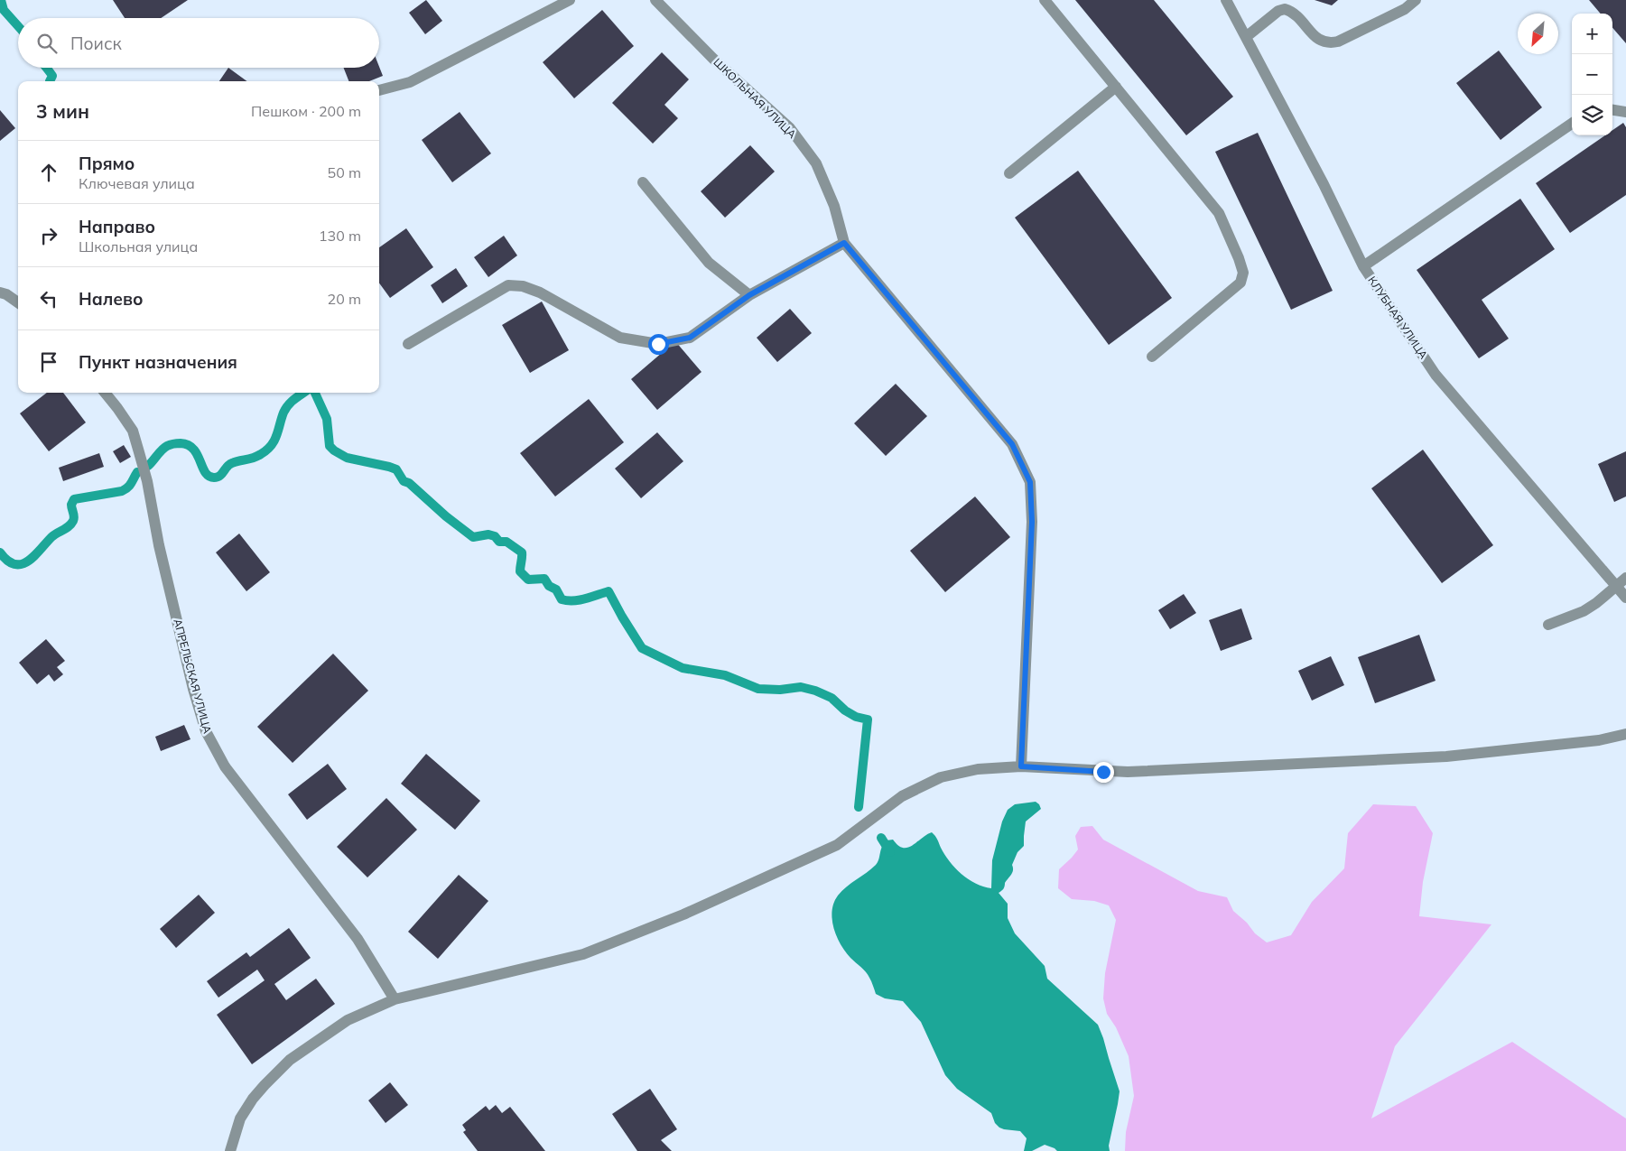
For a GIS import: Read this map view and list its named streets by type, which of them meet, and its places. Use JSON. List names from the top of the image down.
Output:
{
  "streets": {
    "street": ["ШКОЛЬНАЯ УЛИЦА", "КЛУБНАЯ УЛИЦА", "АПРЕЛЬСКАЯ УЛИЦА"]
  },
  "north": "bottom left",
  "page": {
    "map_buttons": ["+", "−"],
    "search": "Поиск",
    "heading": ["3 мин", "Пешком · 200 m"],
    "list": [
      ["Прямо", "Ключевая улица", "50 m"],
      ["Направо", "Школьная улица", "130 m"],
      ["Налево", "20 m"],
      "Пункт назначения"
    ]
  }
}
